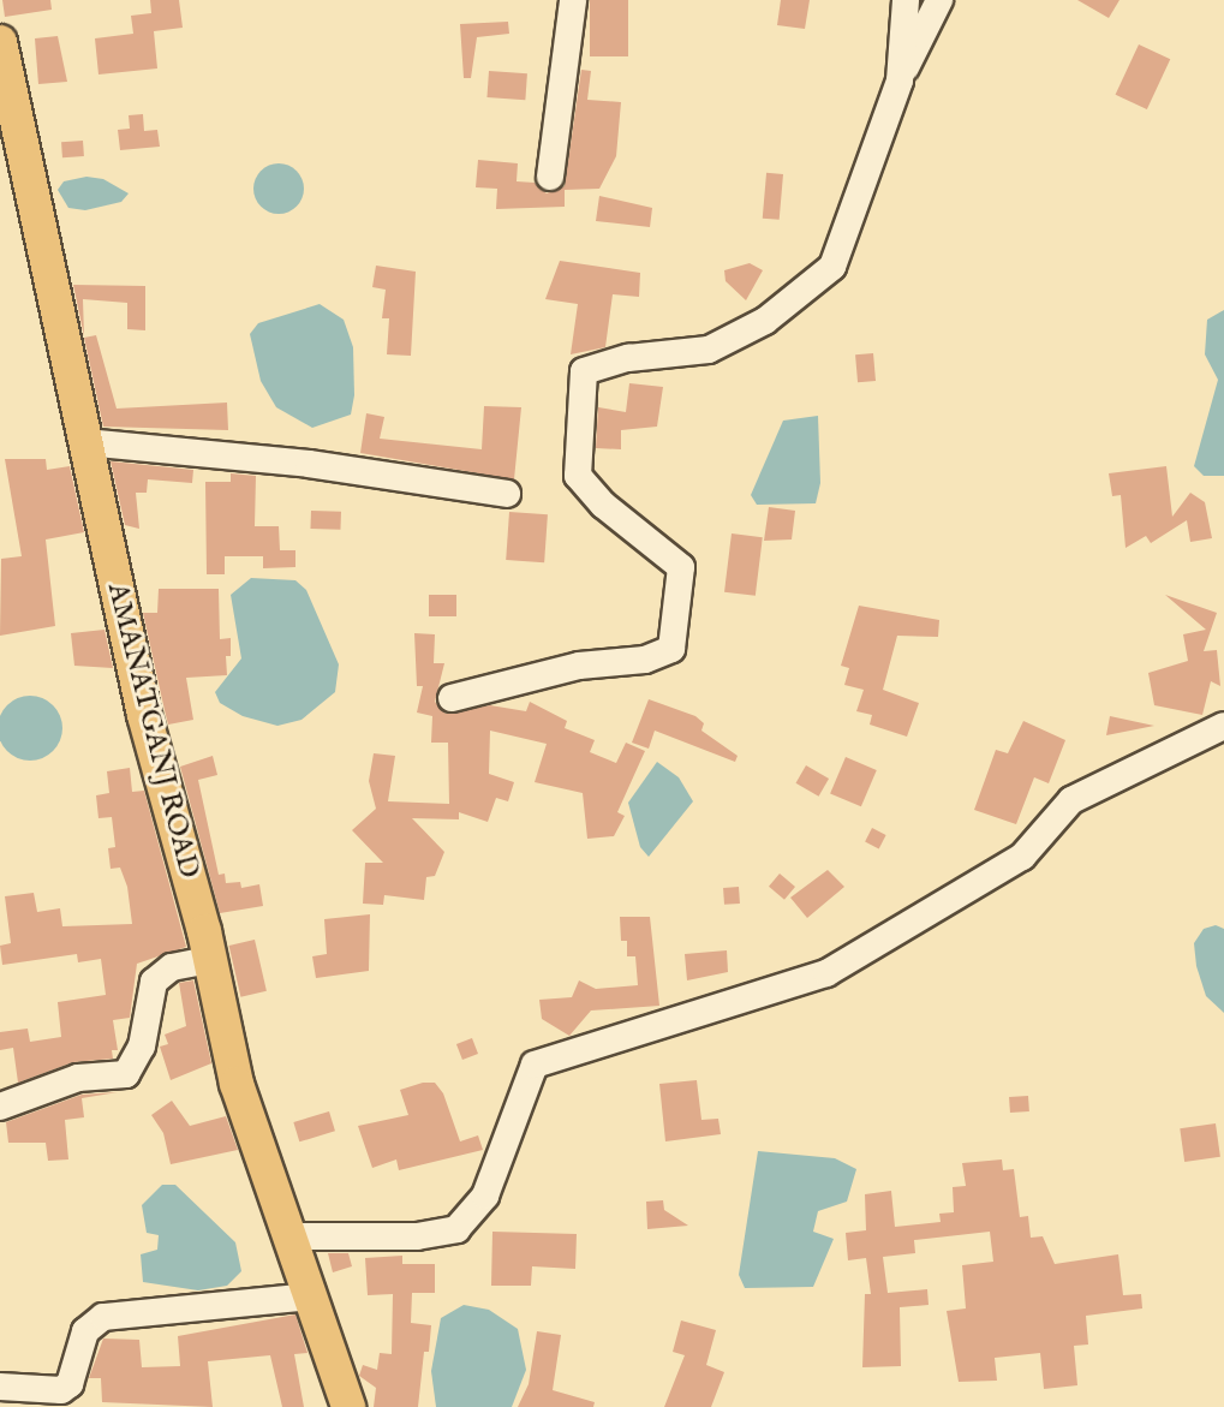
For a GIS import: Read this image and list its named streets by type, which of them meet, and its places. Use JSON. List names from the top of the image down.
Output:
{
  "streets": {
    "main road": ["AMANATGANJ ROAD"]
  }
}
